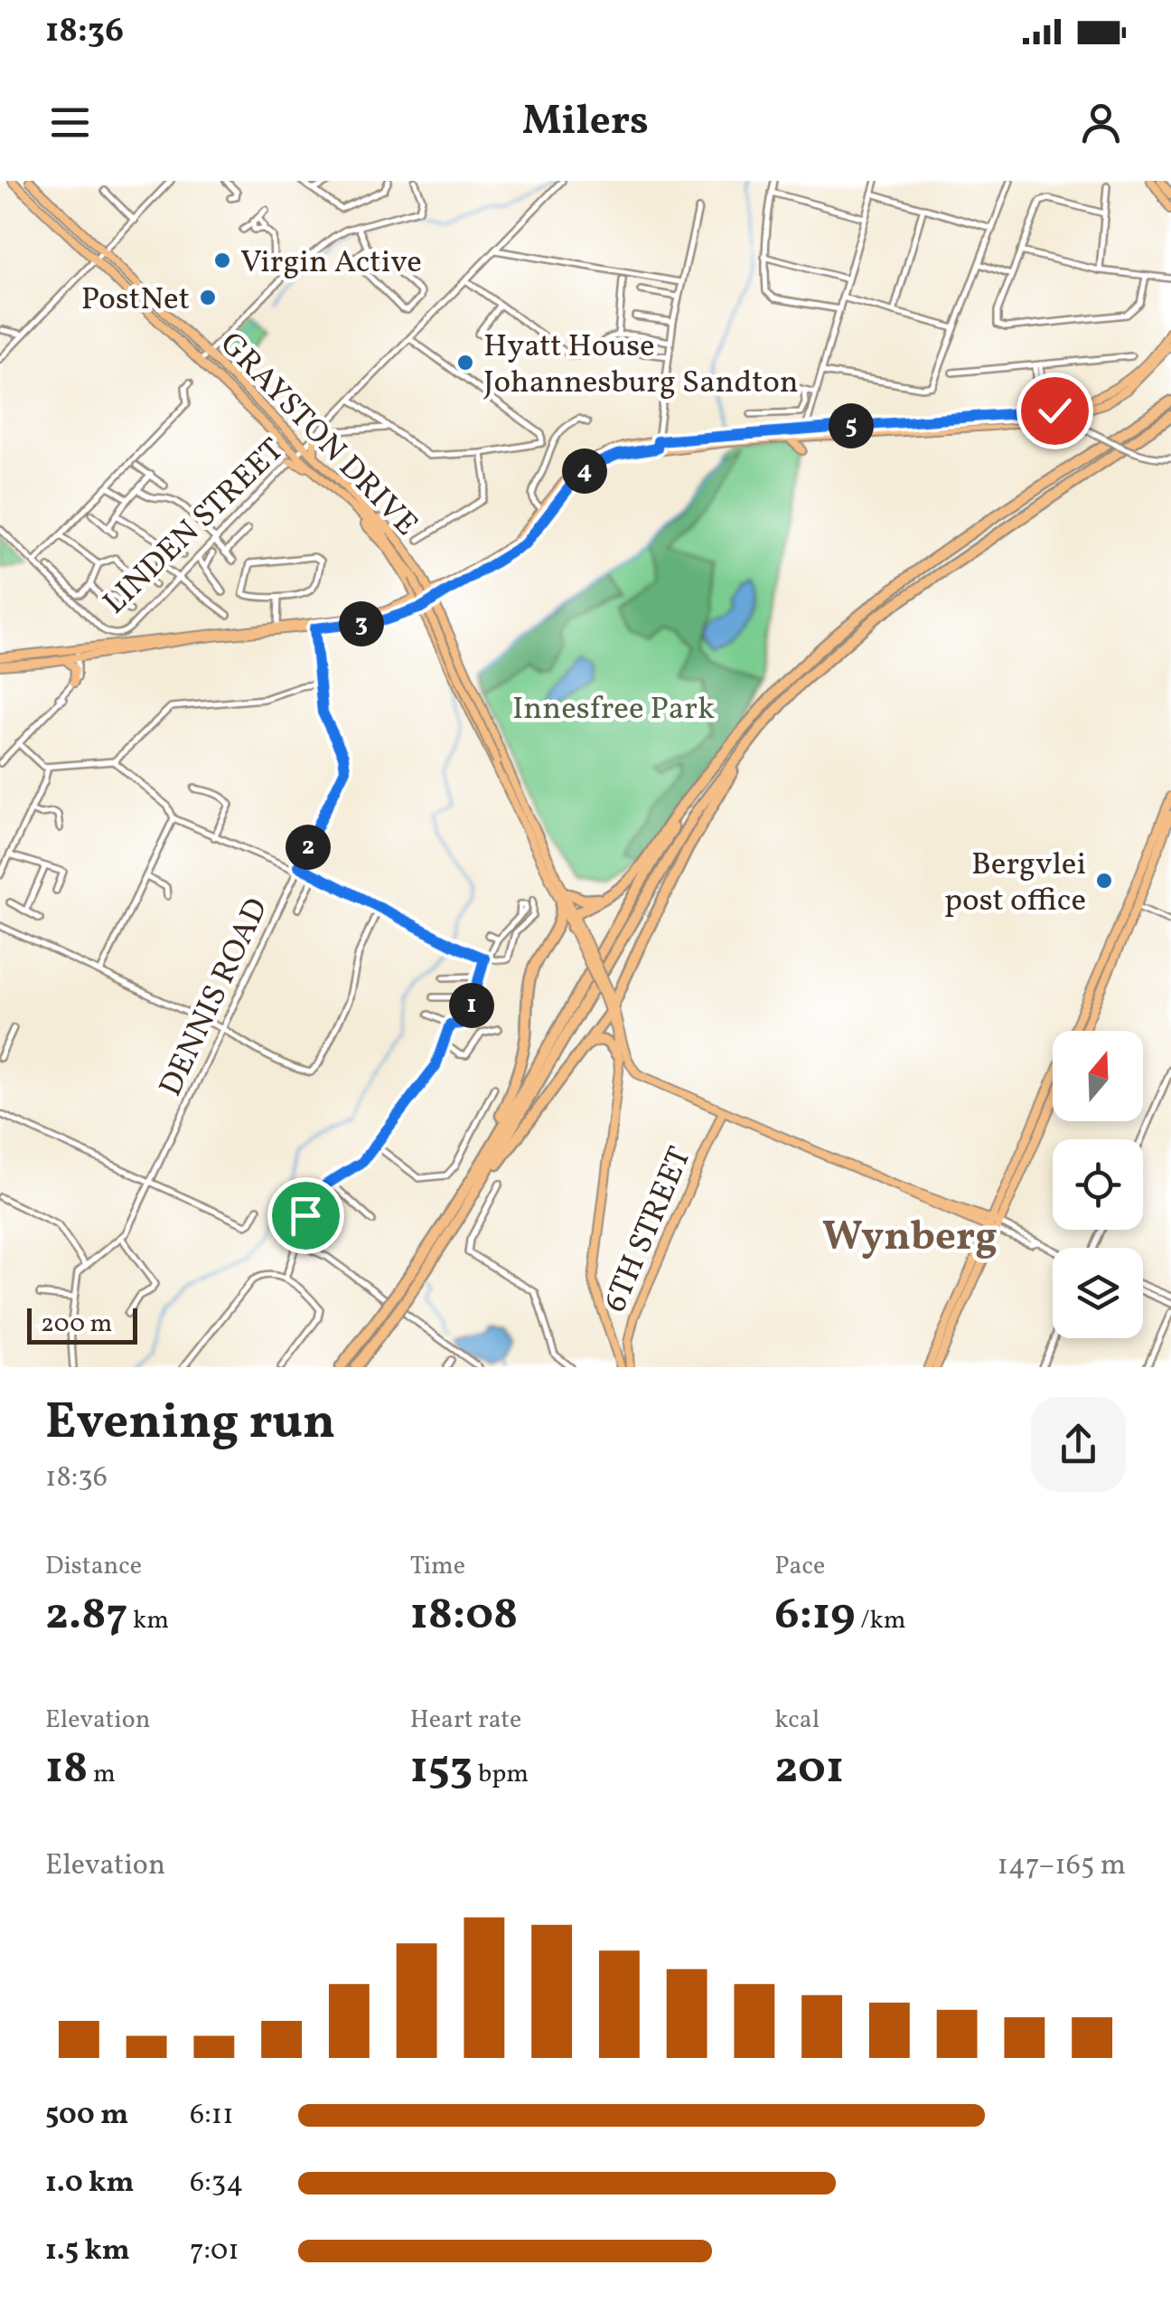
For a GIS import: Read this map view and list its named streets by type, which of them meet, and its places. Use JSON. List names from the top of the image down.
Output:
{
  "streets": {
    "main road": ["GRAYSTON DRIVE", "6TH STREET"],
    "street": ["LINDEN STREET", "DENNIS ROAD"]
  },
  "crossings": [
    ["GRAYSTON DRIVE", "LINDEN STREET"]
  ],
  "districts": ["Wynberg"],
  "parks": ["Innesfree Park"],
  "places": [
    "Virgin Active",
    "PostNet",
    "Hyatt House Johannesburg Sandton",
    "Bergvlei post office"
  ],
  "scale_bar": "200 m",
  "north": "top",
  "page": {
    "status": "18:36",
    "header": "Milers",
    "pins": [
      "5",
      "4",
      "3",
      "2",
      "1"
    ],
    "scale": "200 m",
    "heading": ["Evening run", "18:36"],
    "stats": [
      ["Distance", "2.87 km"],
      ["Time", "18:08"],
      ["Pace", "6:19 /km"],
      ["Elevation", "18 m"],
      ["Heart rate", "153 bpm"],
      ["kcal", "201"]
    ],
    "chart": ["Elevation", "147–165 m"],
    "list": [
      {
        "name": "500 m",
        "note": "6:11"
      },
      {
        "name": "1.0 km",
        "note": "6:34"
      },
      {
        "name": "1.5 km",
        "note": "7:01"
      }
    ]
  }
}
